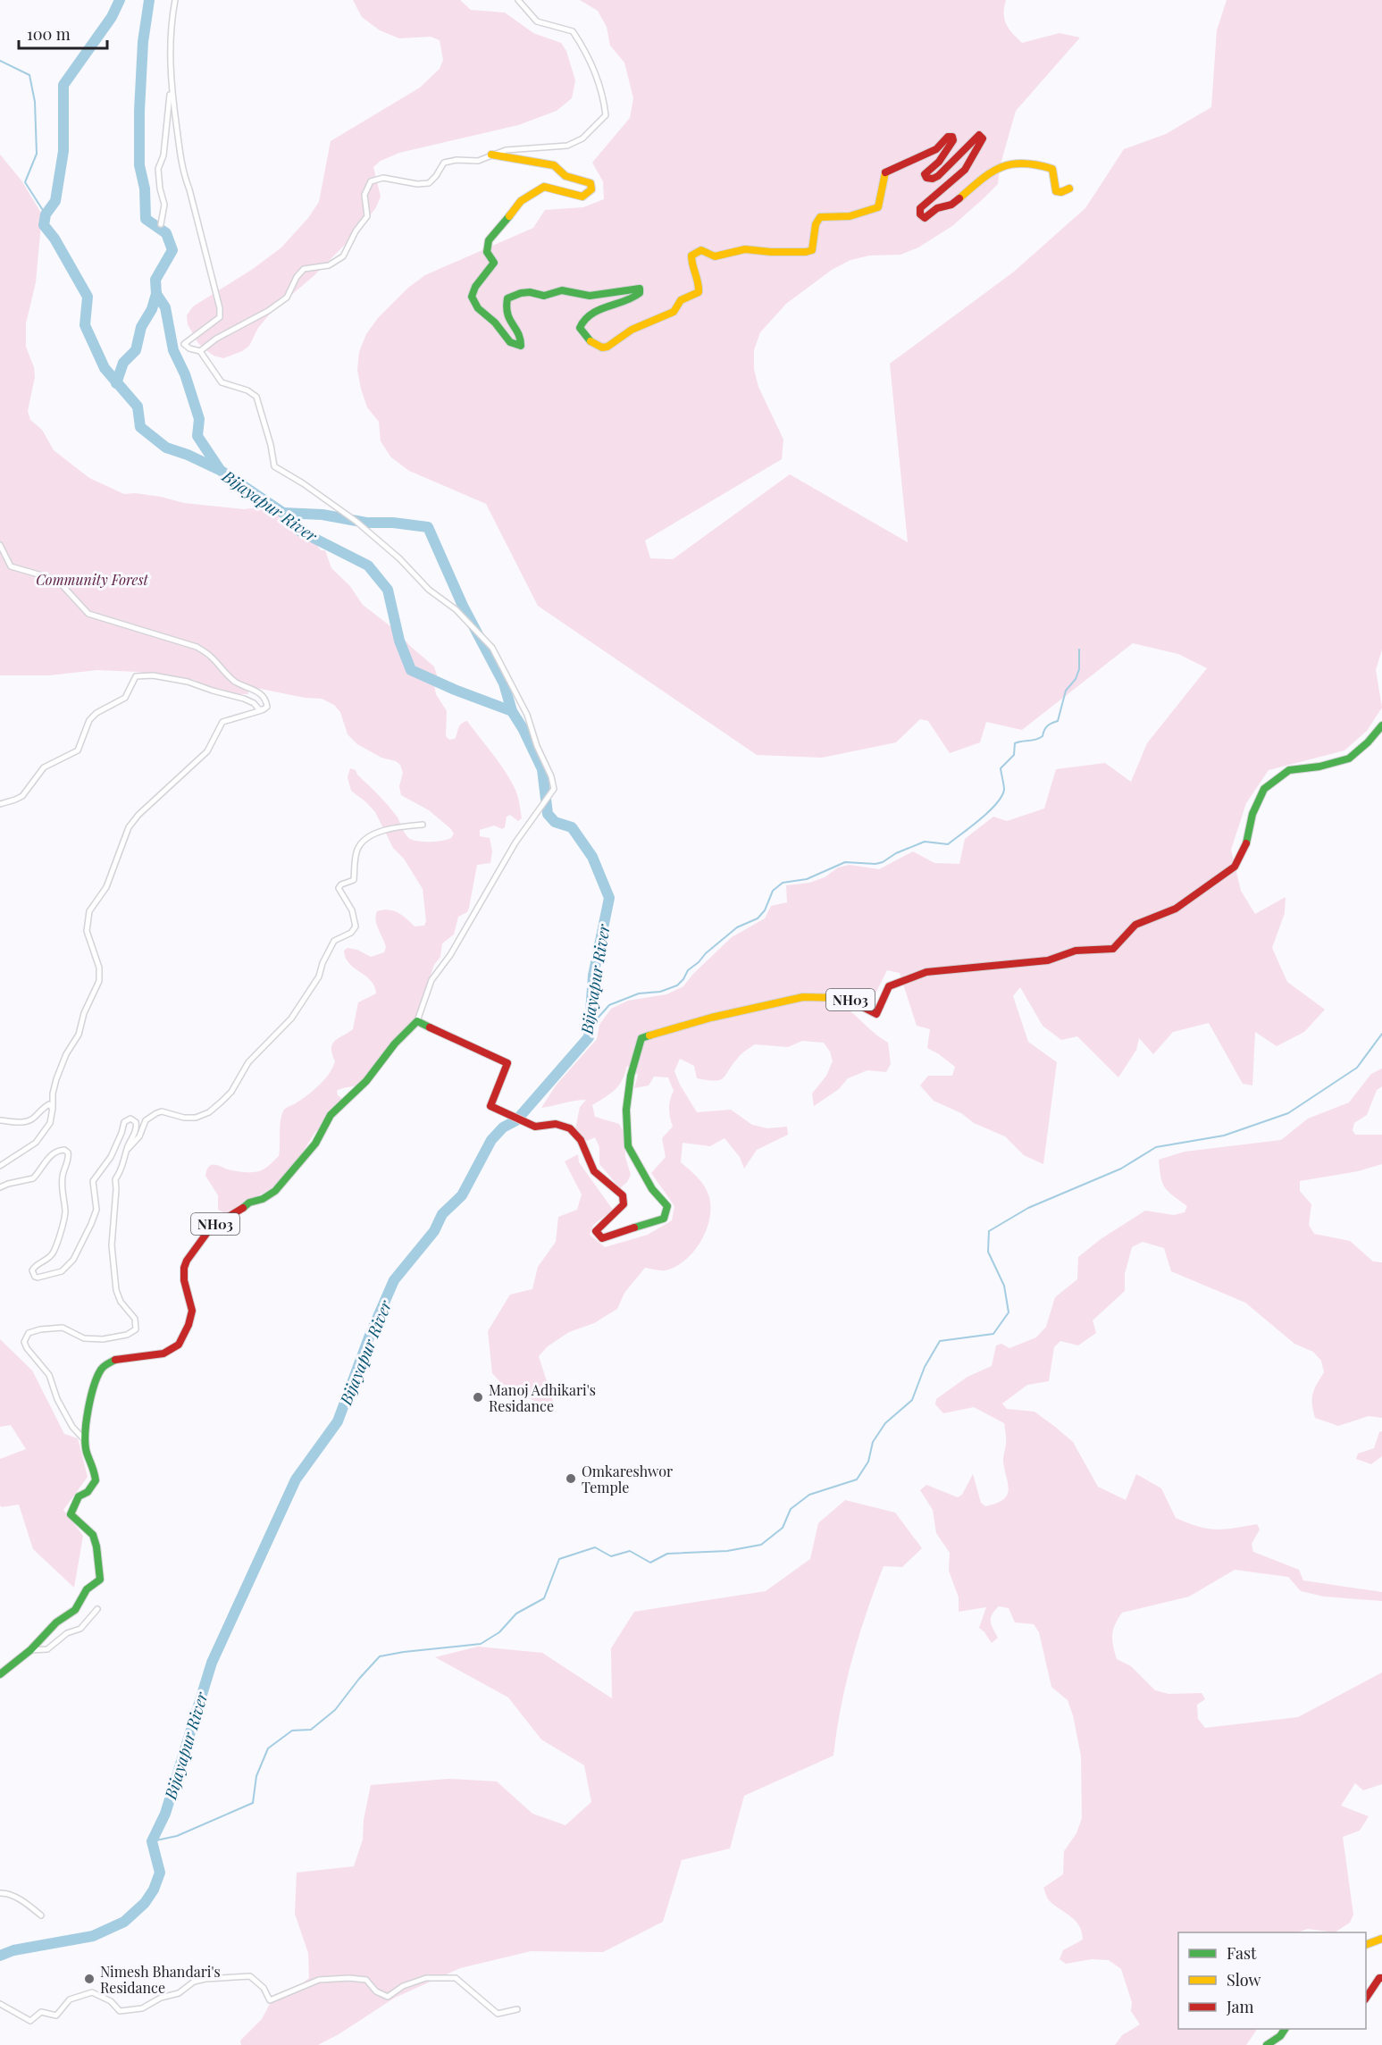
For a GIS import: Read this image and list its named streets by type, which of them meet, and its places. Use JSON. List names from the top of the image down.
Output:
{
  "streets": {
    "main road": ["NH03"]
  },
  "water": ["Bijayapur River"],
  "parks": ["Community Forest"],
  "places": ["Manoj Adhikari's Residance", "Omkareshwor Temple", "Nimesh Bhandari's Residance"],
  "legend": ["Fast", "Slow", "Jam"],
  "scale_bar": "100 m"
}
